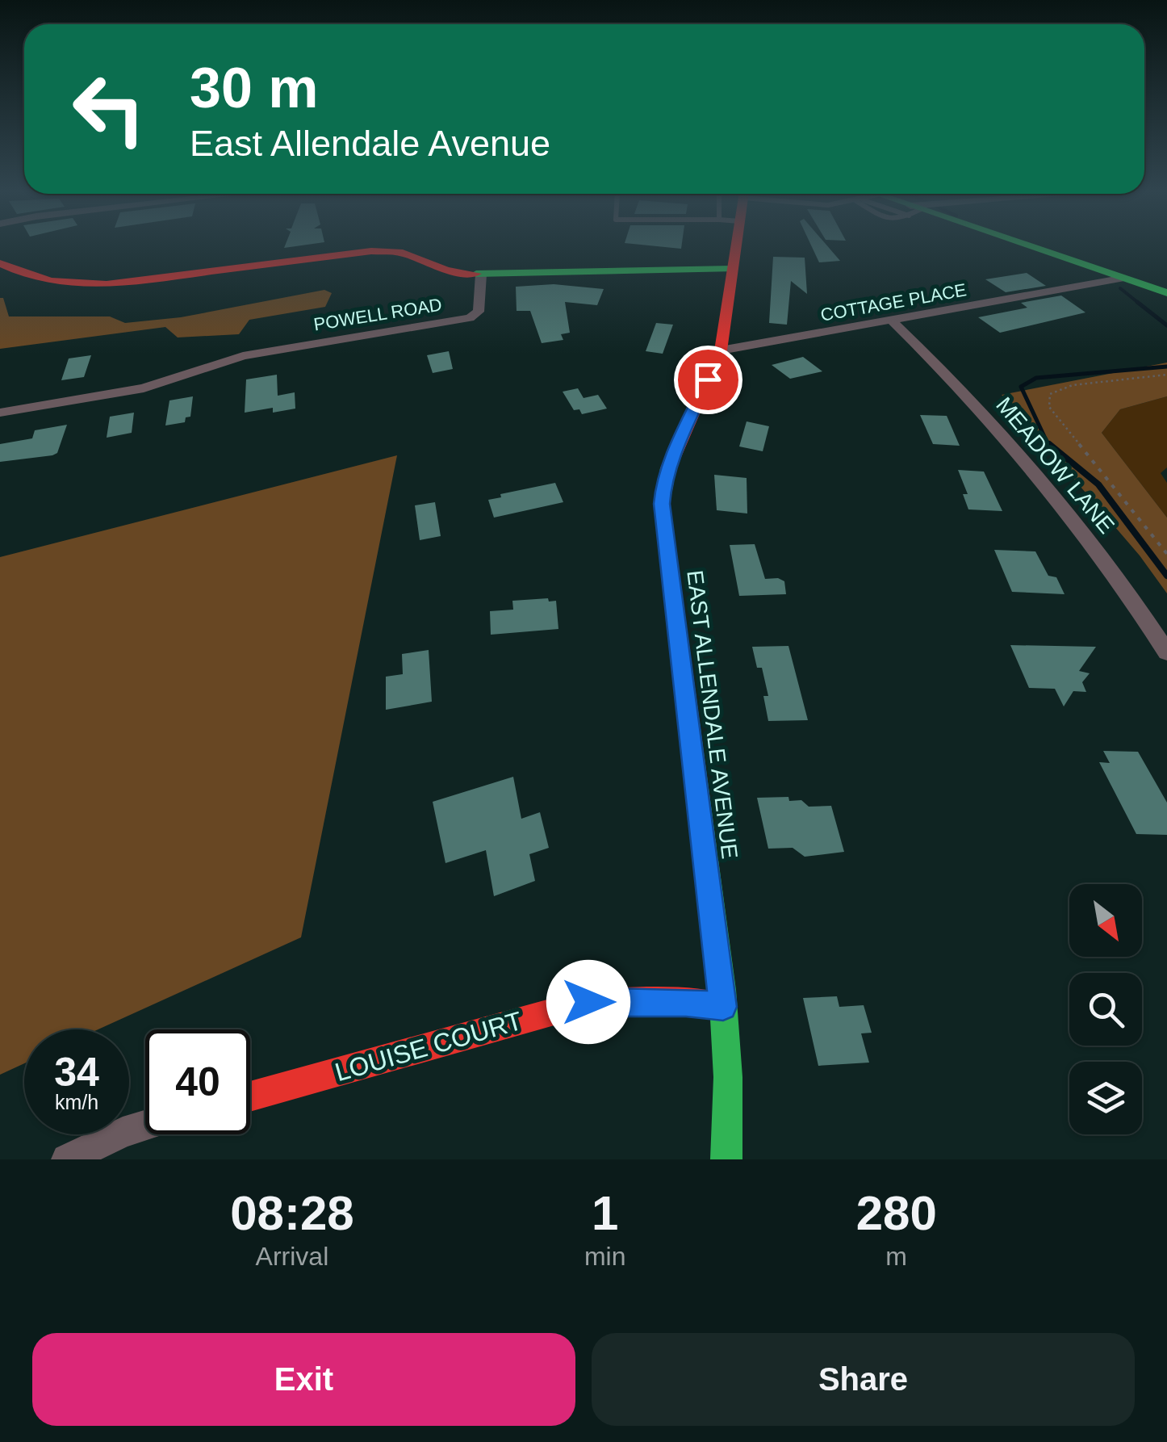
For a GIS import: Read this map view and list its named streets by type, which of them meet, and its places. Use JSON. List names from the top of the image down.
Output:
{
  "streets": {
    "main road": ["EAST ALLENDALE AVENUE", "LOUISE COURT"],
    "street": ["COTTAGE PLACE", "POWELL ROAD", "MEADOW LANE"]
  },
  "crossings": [
    ["COTTAGE PLACE", "MEADOW LANE"],
    ["COTTAGE PLACE", "EAST ALLENDALE AVENUE"],
    ["EAST ALLENDALE AVENUE", "LOUISE COURT"]
  ],
  "north": "bottom right",
  "page": {
    "turn": ["30 m", "East Allendale Avenue"],
    "speed": "34 km/h",
    "limit": "40",
    "eta": [
      "08:28",
      "Arrival",
      "1",
      "min",
      "280",
      "m"
    ],
    "buttons": ["Exit", "Share"]
  }
}
